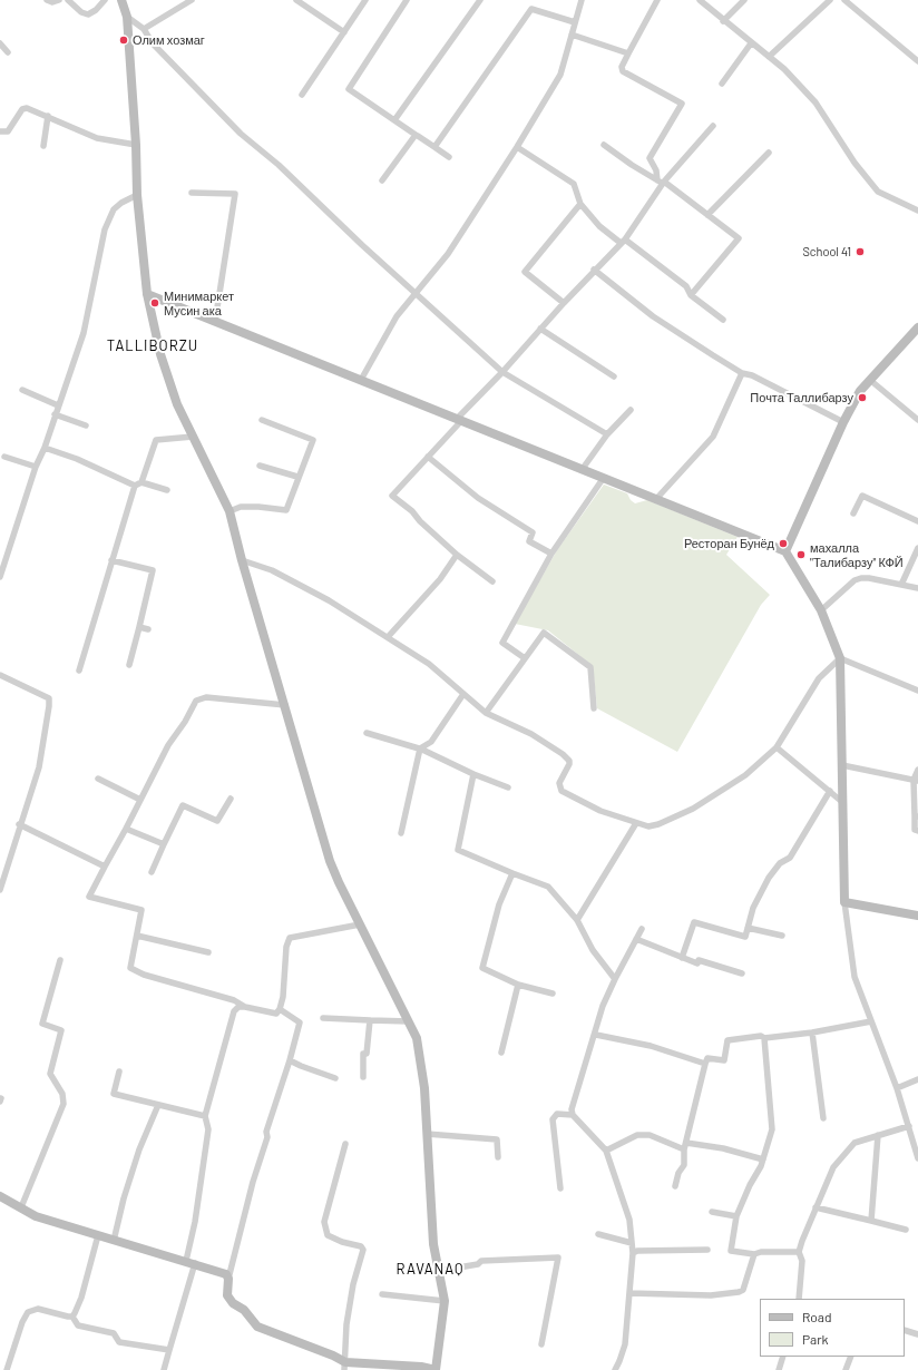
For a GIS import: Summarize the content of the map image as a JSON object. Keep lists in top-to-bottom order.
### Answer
{
  "districts": ["TALLIBORZU", "RAVANAQ"],
  "places": [
    "Олим хозмаг",
    "School 41",
    "Минимаркет Мусин ака",
    "Почта Таллибарзу",
    "Ресторан Бунёд",
    "махалла \"Талибарзу\" КФЙ"
  ],
  "legend": ["Road", "Park"]
}
